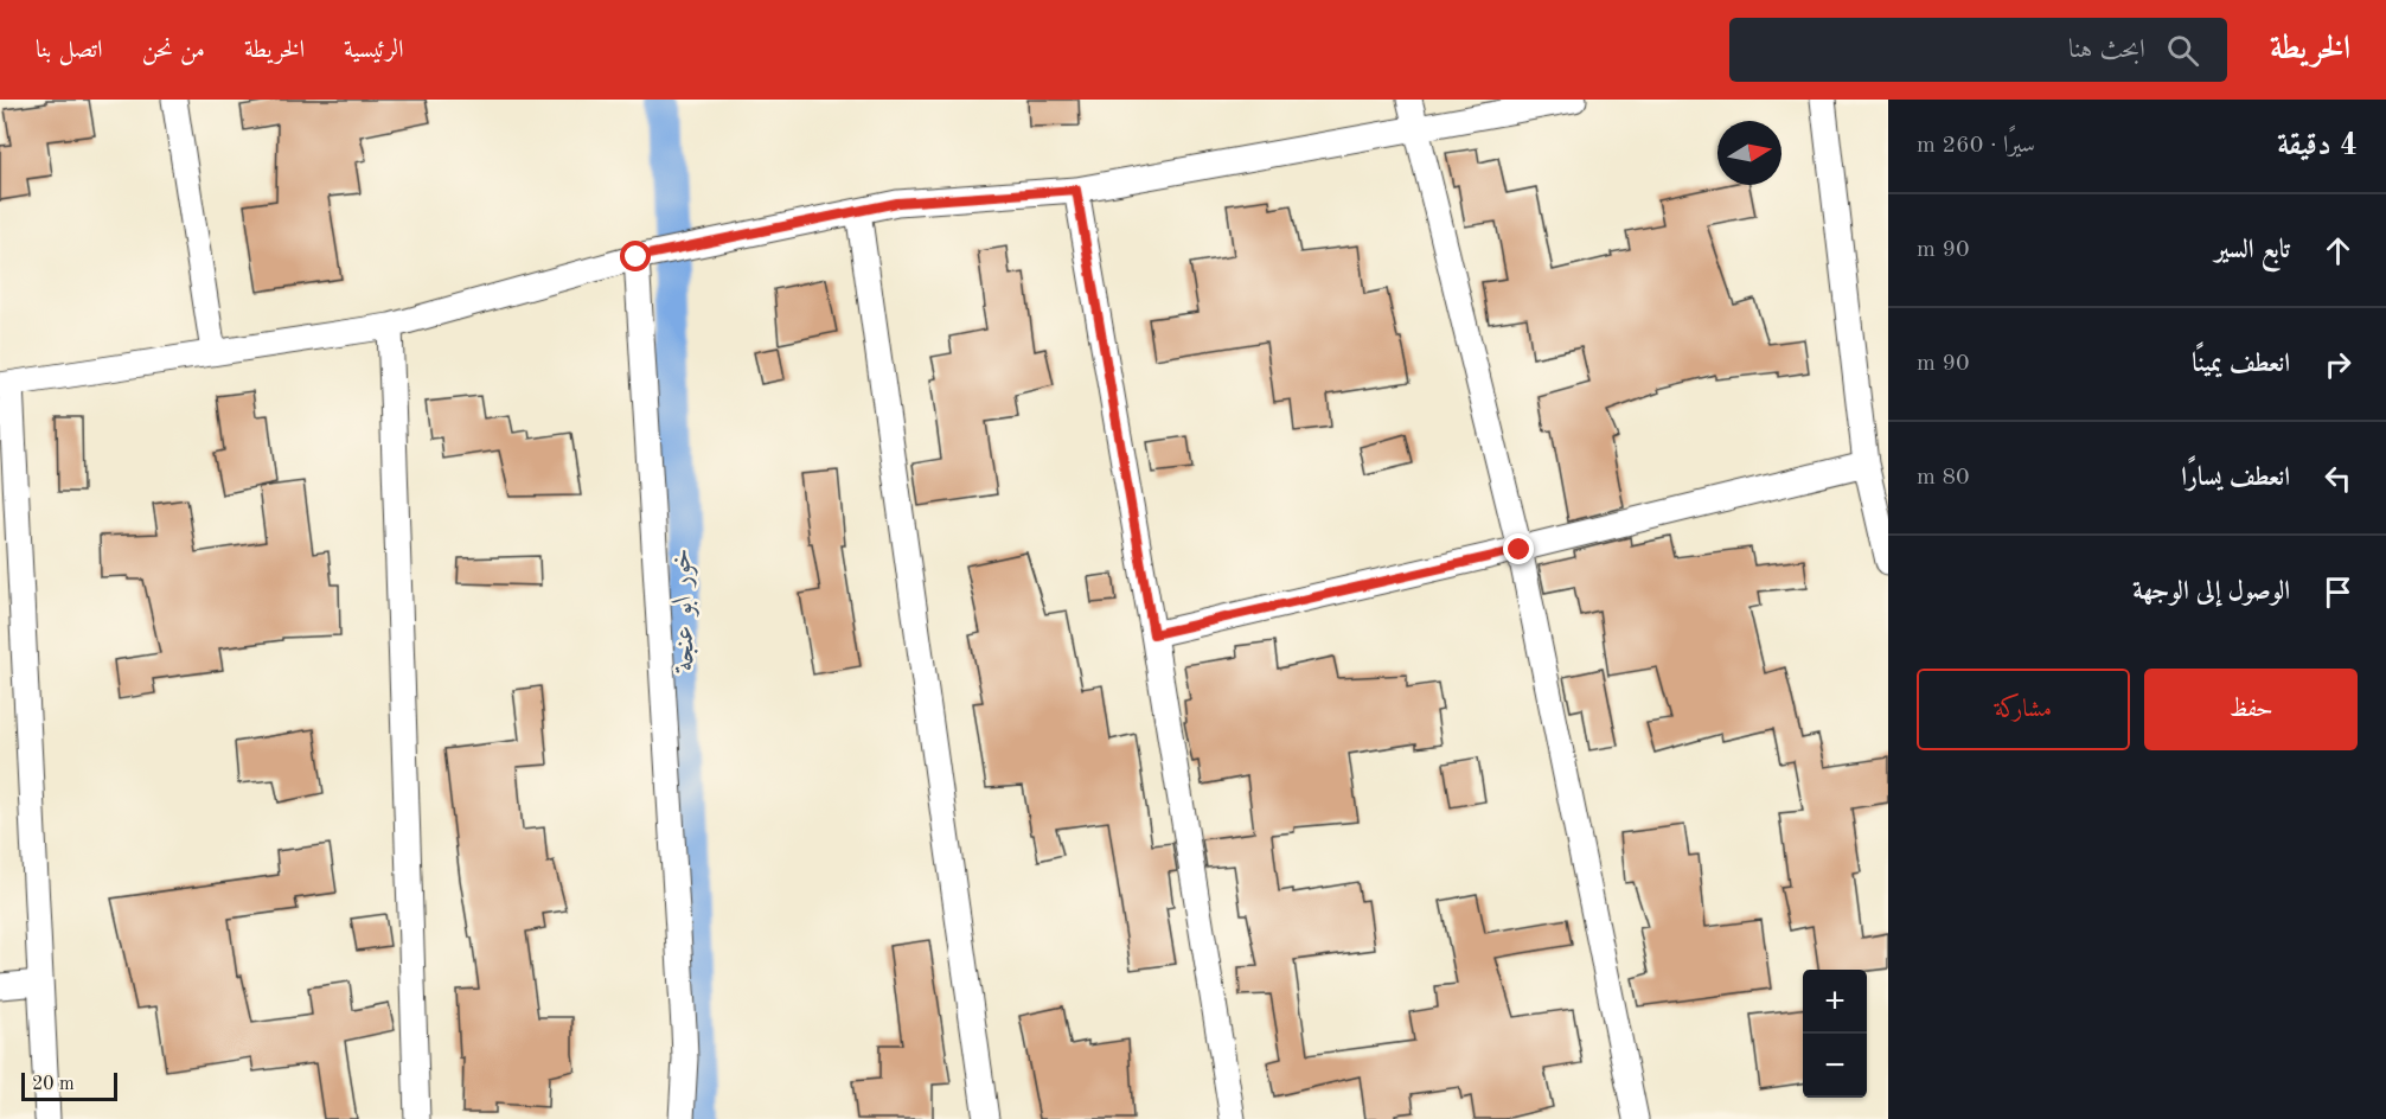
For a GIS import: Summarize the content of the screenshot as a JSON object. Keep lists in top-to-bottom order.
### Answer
{
  "water": ["خور ابو عنجة"],
  "scale_bar": "20 m",
  "north": "right",
  "page": {
    "header": "الخريطة",
    "search": "ابحث هنا",
    "nav": [
      "الرئيسية",
      "الخريطة",
      "من نحن",
      "اتصل بنا"
    ],
    "heading": ["4 دقيقة", "سيرًا · 260 m"],
    "list": [
      ["تابع السير", "90 m"],
      ["انعطف يمينًا", "90 m"],
      ["انعطف يسارًا", "80 m"],
      "الوصول إلى الوجهة"
    ],
    "buttons": ["حفظ", "مشاركة"],
    "map_buttons": ["+", "−"],
    "scale": "20 m"
  }
}
